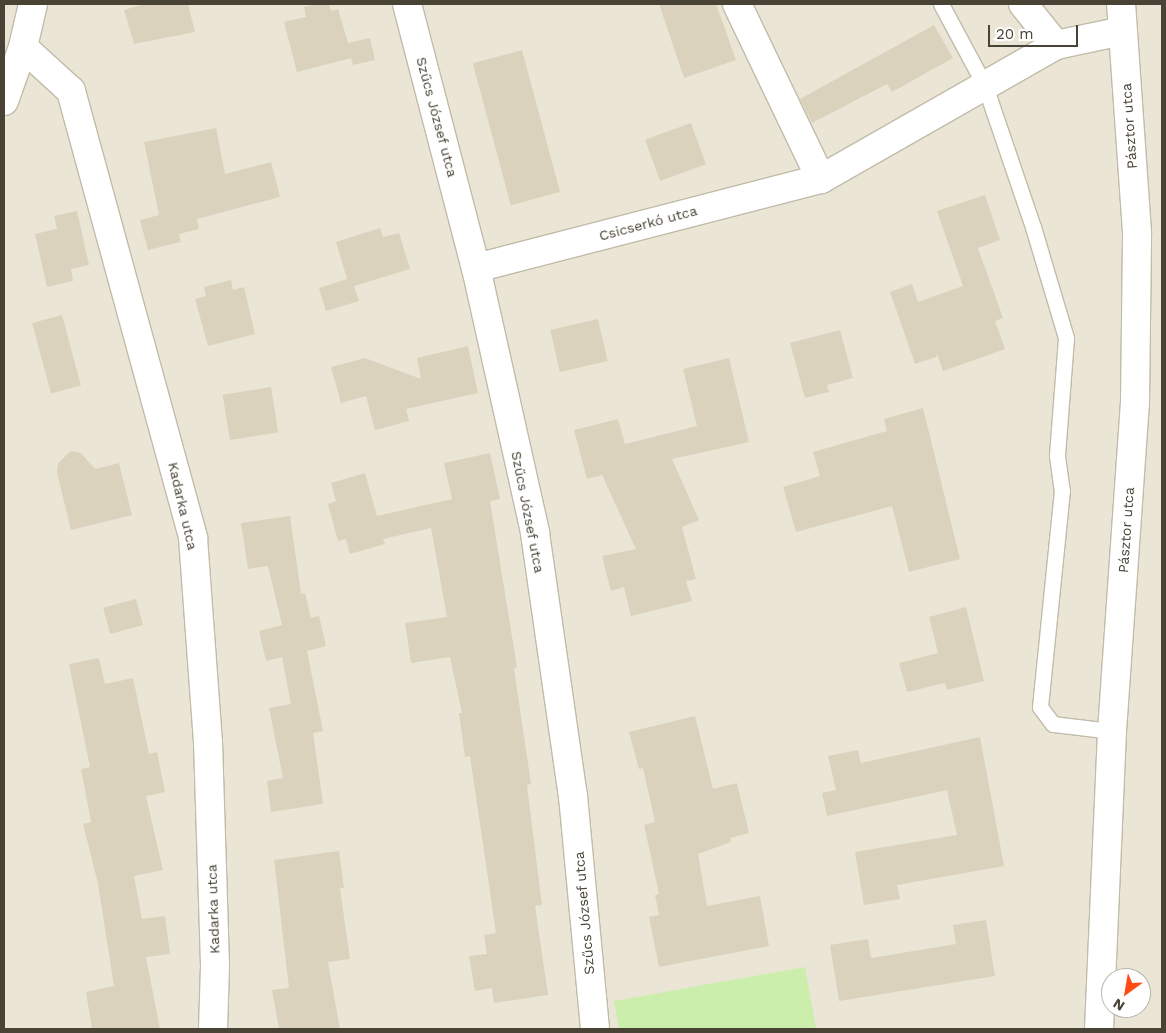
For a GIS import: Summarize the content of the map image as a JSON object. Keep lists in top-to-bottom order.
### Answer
{
  "streets": {
    "street": [
      "Szűcs József utca",
      "Pásztor utca",
      "Csicserkó utca",
      "Kadarka utca"
    ]
  },
  "crossings": [
    ["Szűcs József utca", "Csicserkó utca"],
    ["Pásztor utca", "Csicserkó utca"]
  ],
  "scale_bar": "20 m",
  "north": "bottom left"
}
